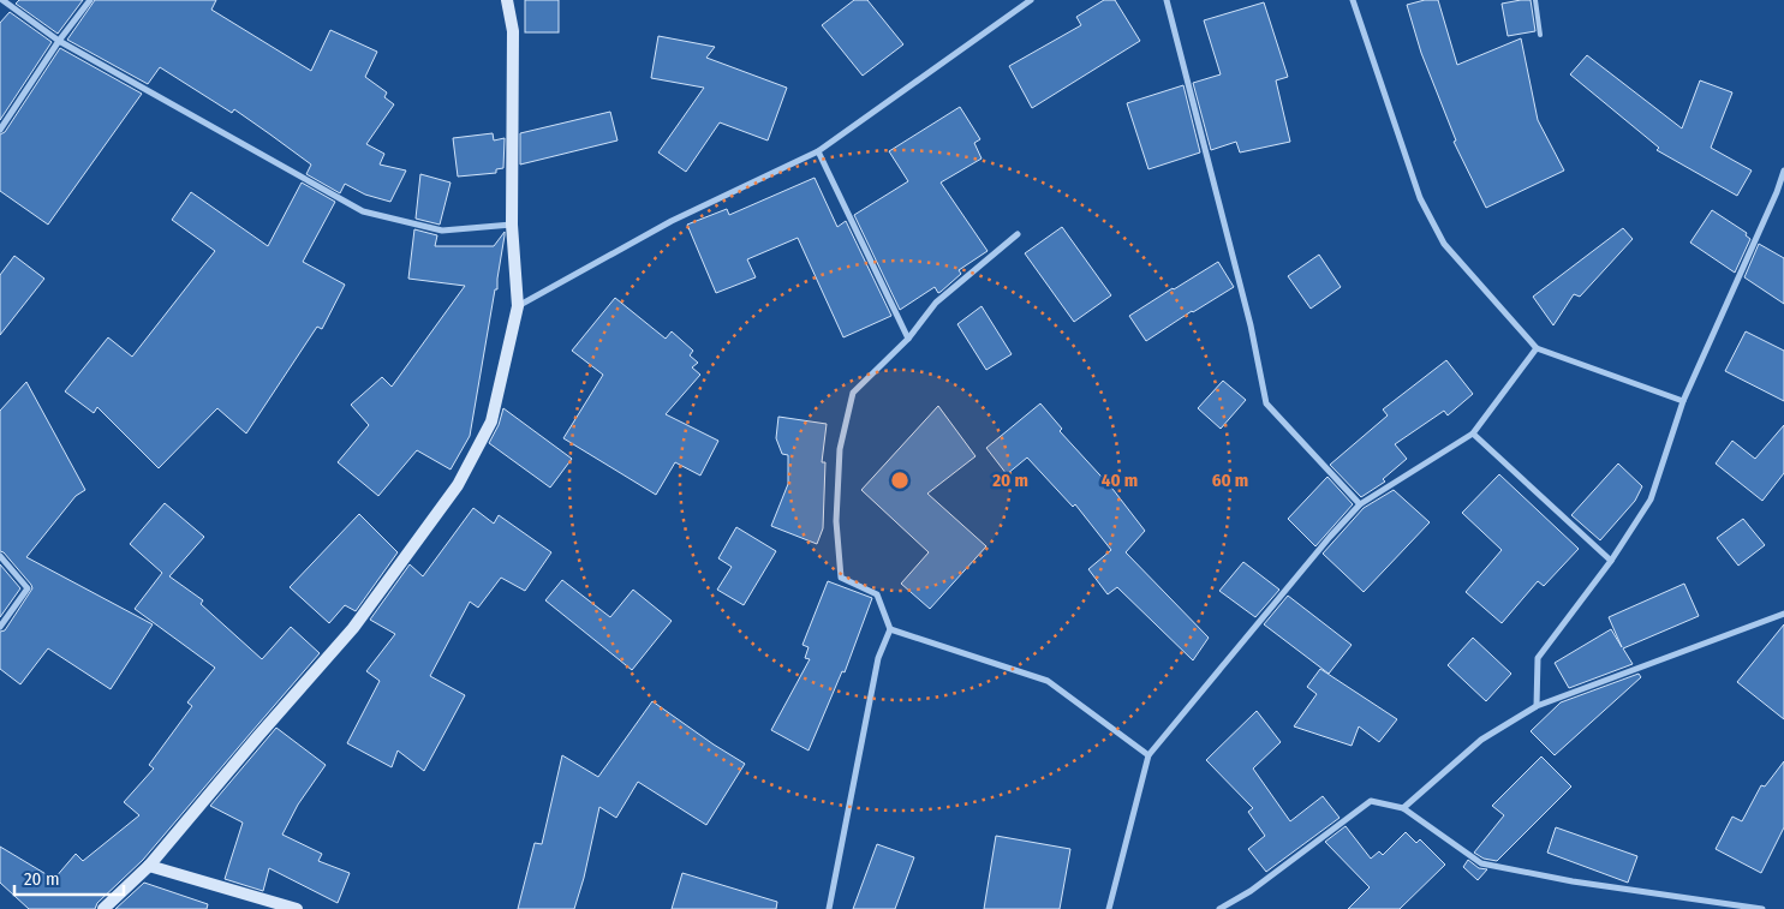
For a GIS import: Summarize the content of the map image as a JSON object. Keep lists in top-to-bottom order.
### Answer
{
  "scale_bar": "20 m",
  "rings": ["20 m", "40 m", "60 m"]
}
